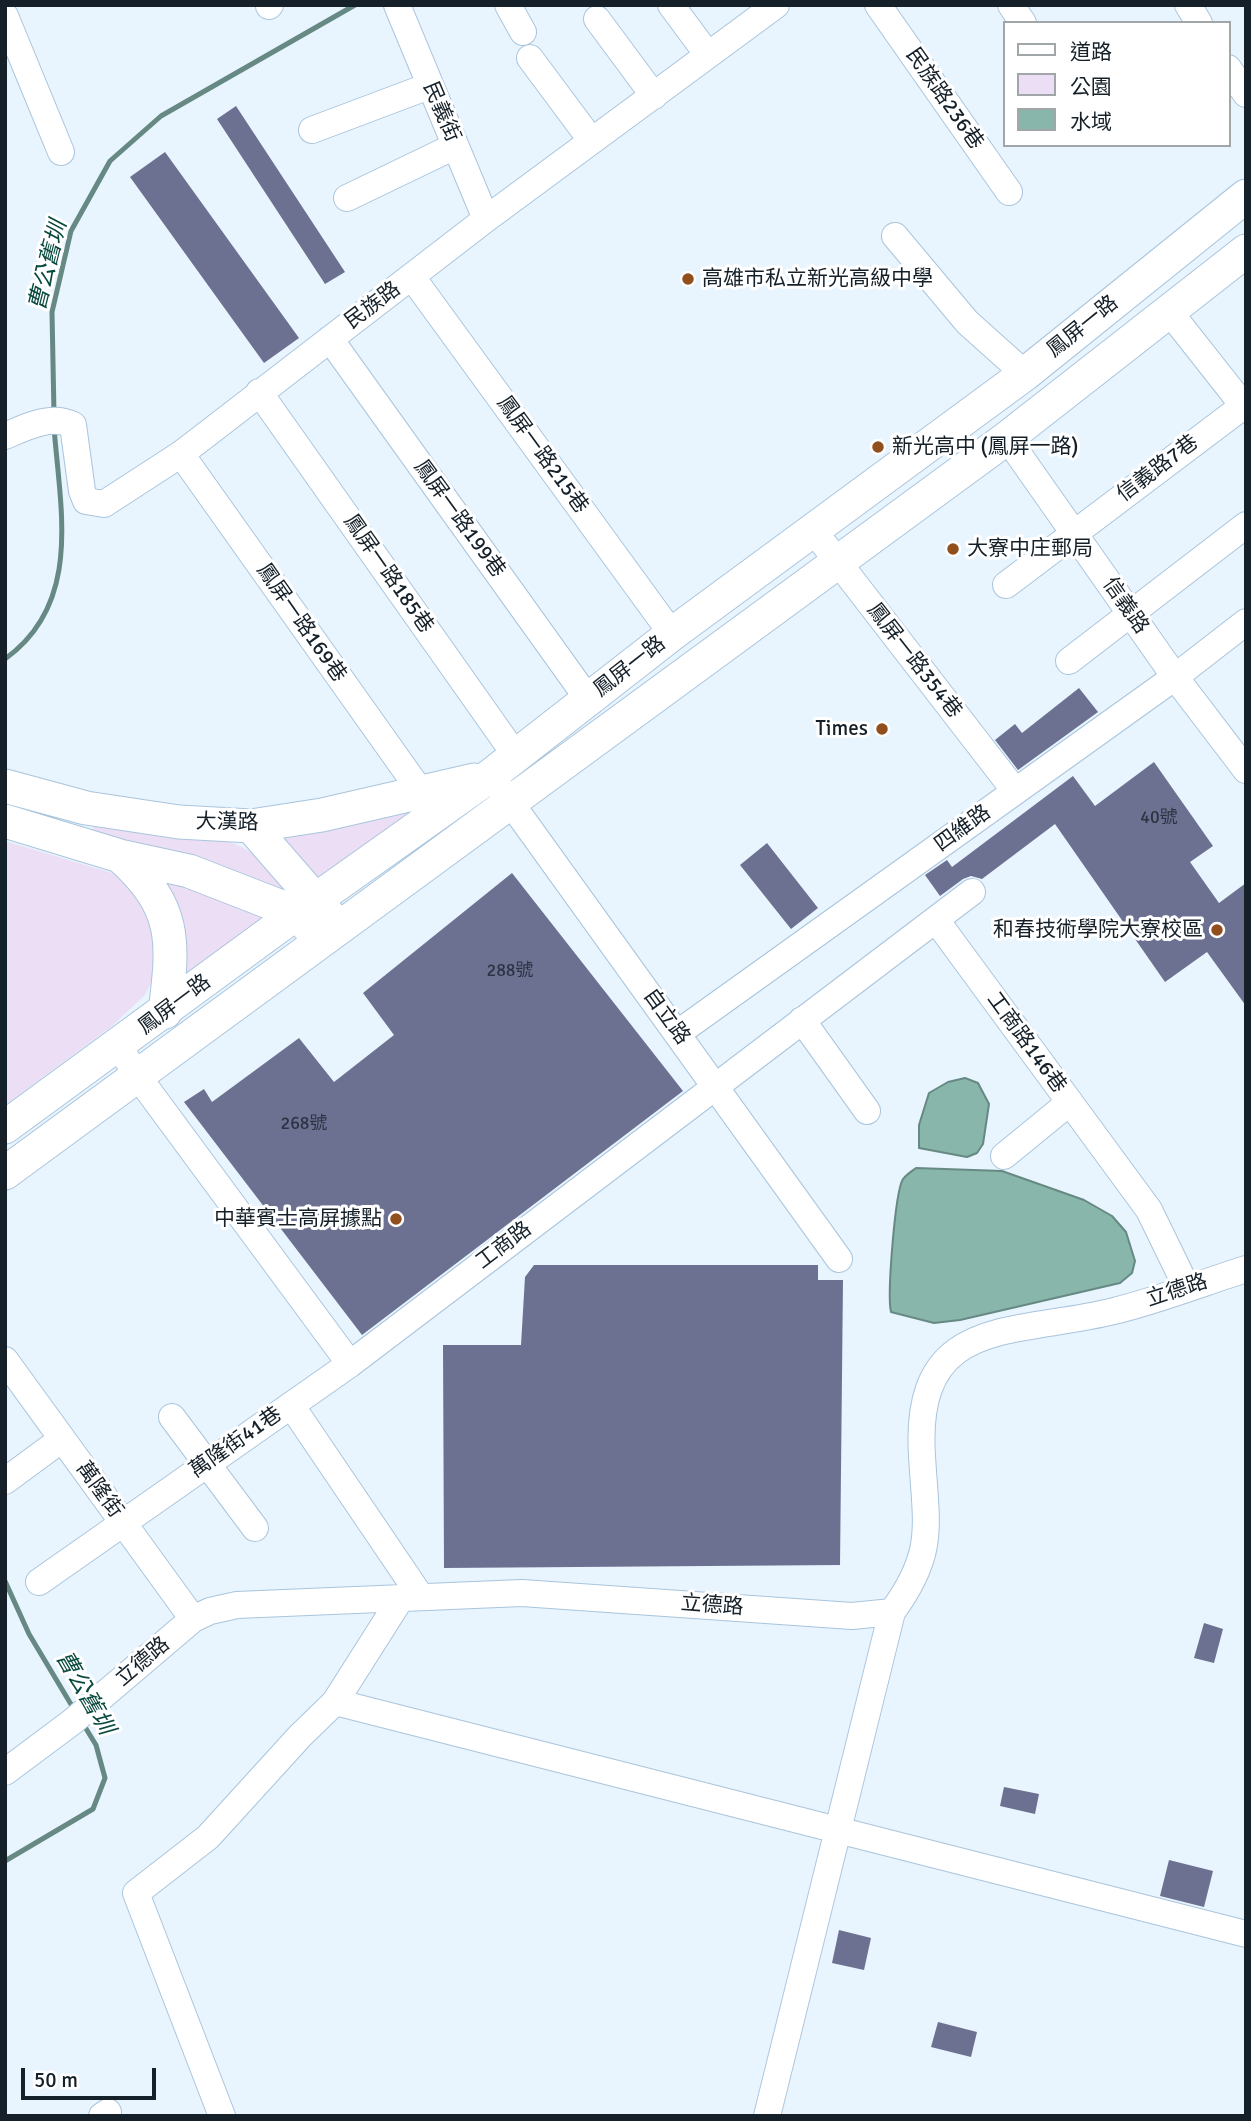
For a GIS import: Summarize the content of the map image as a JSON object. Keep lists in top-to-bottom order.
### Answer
{
  "streets": {
    "main road": ["鳳屏一路", "大漢路"],
    "street": [
      "民族路236巷",
      "民義街",
      "民族路",
      "鳳屏一路215巷",
      "信義路7巷",
      "鳳屏一路199巷",
      "鳳屏一路185巷",
      "信義路",
      "鳳屏一路169巷",
      "鳳屏一路354巷",
      "四維路",
      "自立路",
      "工商路146巷",
      "工商路",
      "立德路",
      "萬隆街41巷",
      "萬隆街"
    ]
  },
  "crossings": [
    ["民義街", "民族路"],
    ["民族路", "鳳屏一路215巷"],
    ["民族路", "鳳屏一路199巷"],
    ["民族路", "鳳屏一路185巷"],
    ["民族路", "鳳屏一路169巷"],
    ["鳳屏一路", "鳳屏一路215巷"],
    ["鳳屏一路", "鳳屏一路199巷"],
    ["鳳屏一路", "鳳屏一路185巷"],
    ["鳳屏一路", "信義路"],
    ["鳳屏一路", "鳳屏一路354巷"],
    ["鳳屏一路", "大漢路"],
    ["鳳屏一路", "自立路"],
    ["信義路7巷", "信義路"],
    ["鳳屏一路185巷", "大漢路"],
    ["鳳屏一路185巷", "自立路"],
    ["信義路", "四維路"],
    ["鳳屏一路169巷", "大漢路"],
    ["鳳屏一路354巷", "四維路"],
    ["大漢路", "自立路"],
    ["四維路", "自立路"],
    ["自立路", "工商路"],
    ["工商路146巷", "工商路"],
    ["工商路146巷", "立德路"],
    ["工商路", "萬隆街41巷"],
    ["立德路", "萬隆街"],
    ["萬隆街41巷", "萬隆街"]
  ],
  "water": ["曹公舊圳"],
  "places": [
    "高雄市私立新光高級中學",
    "新光高中 (鳳屏一路)",
    "大寮中庄郵局",
    "Times",
    "和春技術學院大寮校區",
    "中華賓士高屏據點"
  ],
  "house_numbers": ["40號", "288號", "268號"],
  "legend": ["道路", "公園", "水域"],
  "scale_bar": "50 m"
}
